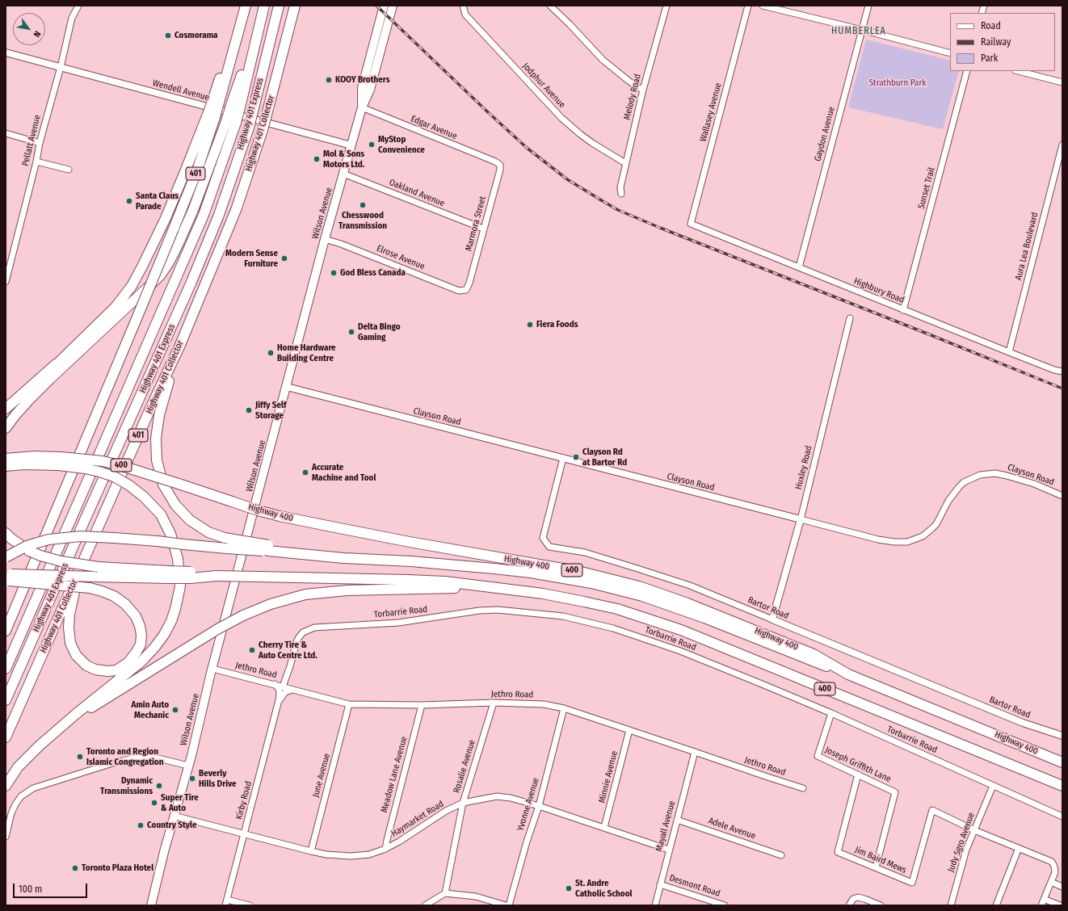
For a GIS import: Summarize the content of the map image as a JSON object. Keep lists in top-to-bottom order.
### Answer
{
  "streets": {
    "highway": [
      "Highway 401 Express",
      "Highway 401 Collector",
      "401",
      "400",
      "Highway 400"
    ],
    "main road": ["Wilson Avenue"],
    "street": [
      "Jodphur Avenue",
      "Wendell Avenue",
      "Melody Road",
      "Wallasey Avenue",
      "Edgar Avenue",
      "Gaydon Avenue",
      "Pellatt Avenue",
      "Sunset Trail",
      "Oakland Avenue",
      "Marmora Street",
      "Aura Lea Boulevard",
      "Elrose Avenue",
      "Highbury Road",
      "Clayson Road",
      "Huxley Road",
      "Bartor Road",
      "Torbarrie Road",
      "Jethro Road",
      "Joseph Griffith Lane",
      "Rosalie Avenue",
      "Meadow Lane Avenue",
      "June Avenue",
      "Minnie Avenue",
      "Kirby Road",
      "Yvonne Avenue",
      "Haymarket Road",
      "Mayall Avenue",
      "Adele Avenue",
      "Judy Sgro Avenue",
      "Jim Baird Mews",
      "Desmont Road"
    ]
  },
  "crossings": [
    ["Jodphur Avenue", "Melody Road"],
    ["Wendell Avenue", "Pellatt Avenue"],
    ["Wendell Avenue", "Wilson Avenue"],
    ["Wallasey Avenue", "Highbury Road"],
    ["Edgar Avenue", "Wilson Avenue"],
    ["Edgar Avenue", "Marmora Street"],
    ["Gaydon Avenue", "Highbury Road"],
    ["Sunset Trail", "Highbury Road"],
    ["Oakland Avenue", "Wilson Avenue"],
    ["Oakland Avenue", "Marmora Street"],
    ["Wilson Avenue", "Elrose Avenue"],
    ["Wilson Avenue", "Clayson Road"],
    ["Wilson Avenue", "Jethro Road"],
    ["Wilson Avenue", "Haymarket Road"],
    ["Marmora Street", "Elrose Avenue"],
    ["Aura Lea Boulevard", "Highbury Road"],
    ["Clayson Road", "Huxley Road"],
    ["Clayson Road", "Bartor Road"],
    ["Huxley Road", "Bartor Road"],
    ["Torbarrie Road", "Jethro Road"],
    ["Torbarrie Road", "Joseph Griffith Lane"],
    ["Torbarrie Road", "Judy Sgro Avenue"],
    ["Jethro Road", "Rosalie Avenue"],
    ["Jethro Road", "Meadow Lane Avenue"],
    ["Jethro Road", "June Avenue"],
    ["Jethro Road", "Minnie Avenue"],
    ["Jethro Road", "Kirby Road"],
    ["Jethro Road", "Yvonne Avenue"],
    ["Jethro Road", "Mayall Avenue"],
    ["Joseph Griffith Lane", "Jim Baird Mews"],
    ["Rosalie Avenue", "Haymarket Road"],
    ["Meadow Lane Avenue", "Haymarket Road"],
    ["June Avenue", "Haymarket Road"],
    ["Minnie Avenue", "Haymarket Road"],
    ["Kirby Road", "Haymarket Road"],
    ["Yvonne Avenue", "Haymarket Road"],
    ["Haymarket Road", "Mayall Avenue"],
    ["Mayall Avenue", "Adele Avenue"],
    ["Mayall Avenue", "Desmont Road"],
    ["Judy Sgro Avenue", "Jim Baird Mews"]
  ],
  "districts": ["HUMBERLEA"],
  "parks": ["Strathburn Park"],
  "places": [
    "Cosmorama",
    "KOOY Brothers",
    "MyStop Convenience",
    "Mol & Sons Motors Ltd.",
    "Santa Claus Parade",
    "Chesswood Transmission",
    "Modern Sense Furniture",
    "God Bless Canada",
    "Fiera Foods",
    "Delta Bingo Gaming",
    "Home Hardware Building Centre",
    "Jiffy Self Storage",
    "Clayson Rd at Bartor Rd",
    "Accurate Machine and Tool",
    "Cherry Tire & Auto Centre Ltd.",
    "Amin Auto Mechanic",
    "Toronto and Region Islamic Congregation",
    "Beverly Hills Drive",
    "Dynamic Transmissions",
    "Super Tire & Auto",
    "Country Style",
    "Toronto Plaza Hotel",
    "St. Andre Catholic School"
  ],
  "legend": ["Road", "Railway", "Park"],
  "scale_bar": "100 m",
  "north": "bottom right"
}
